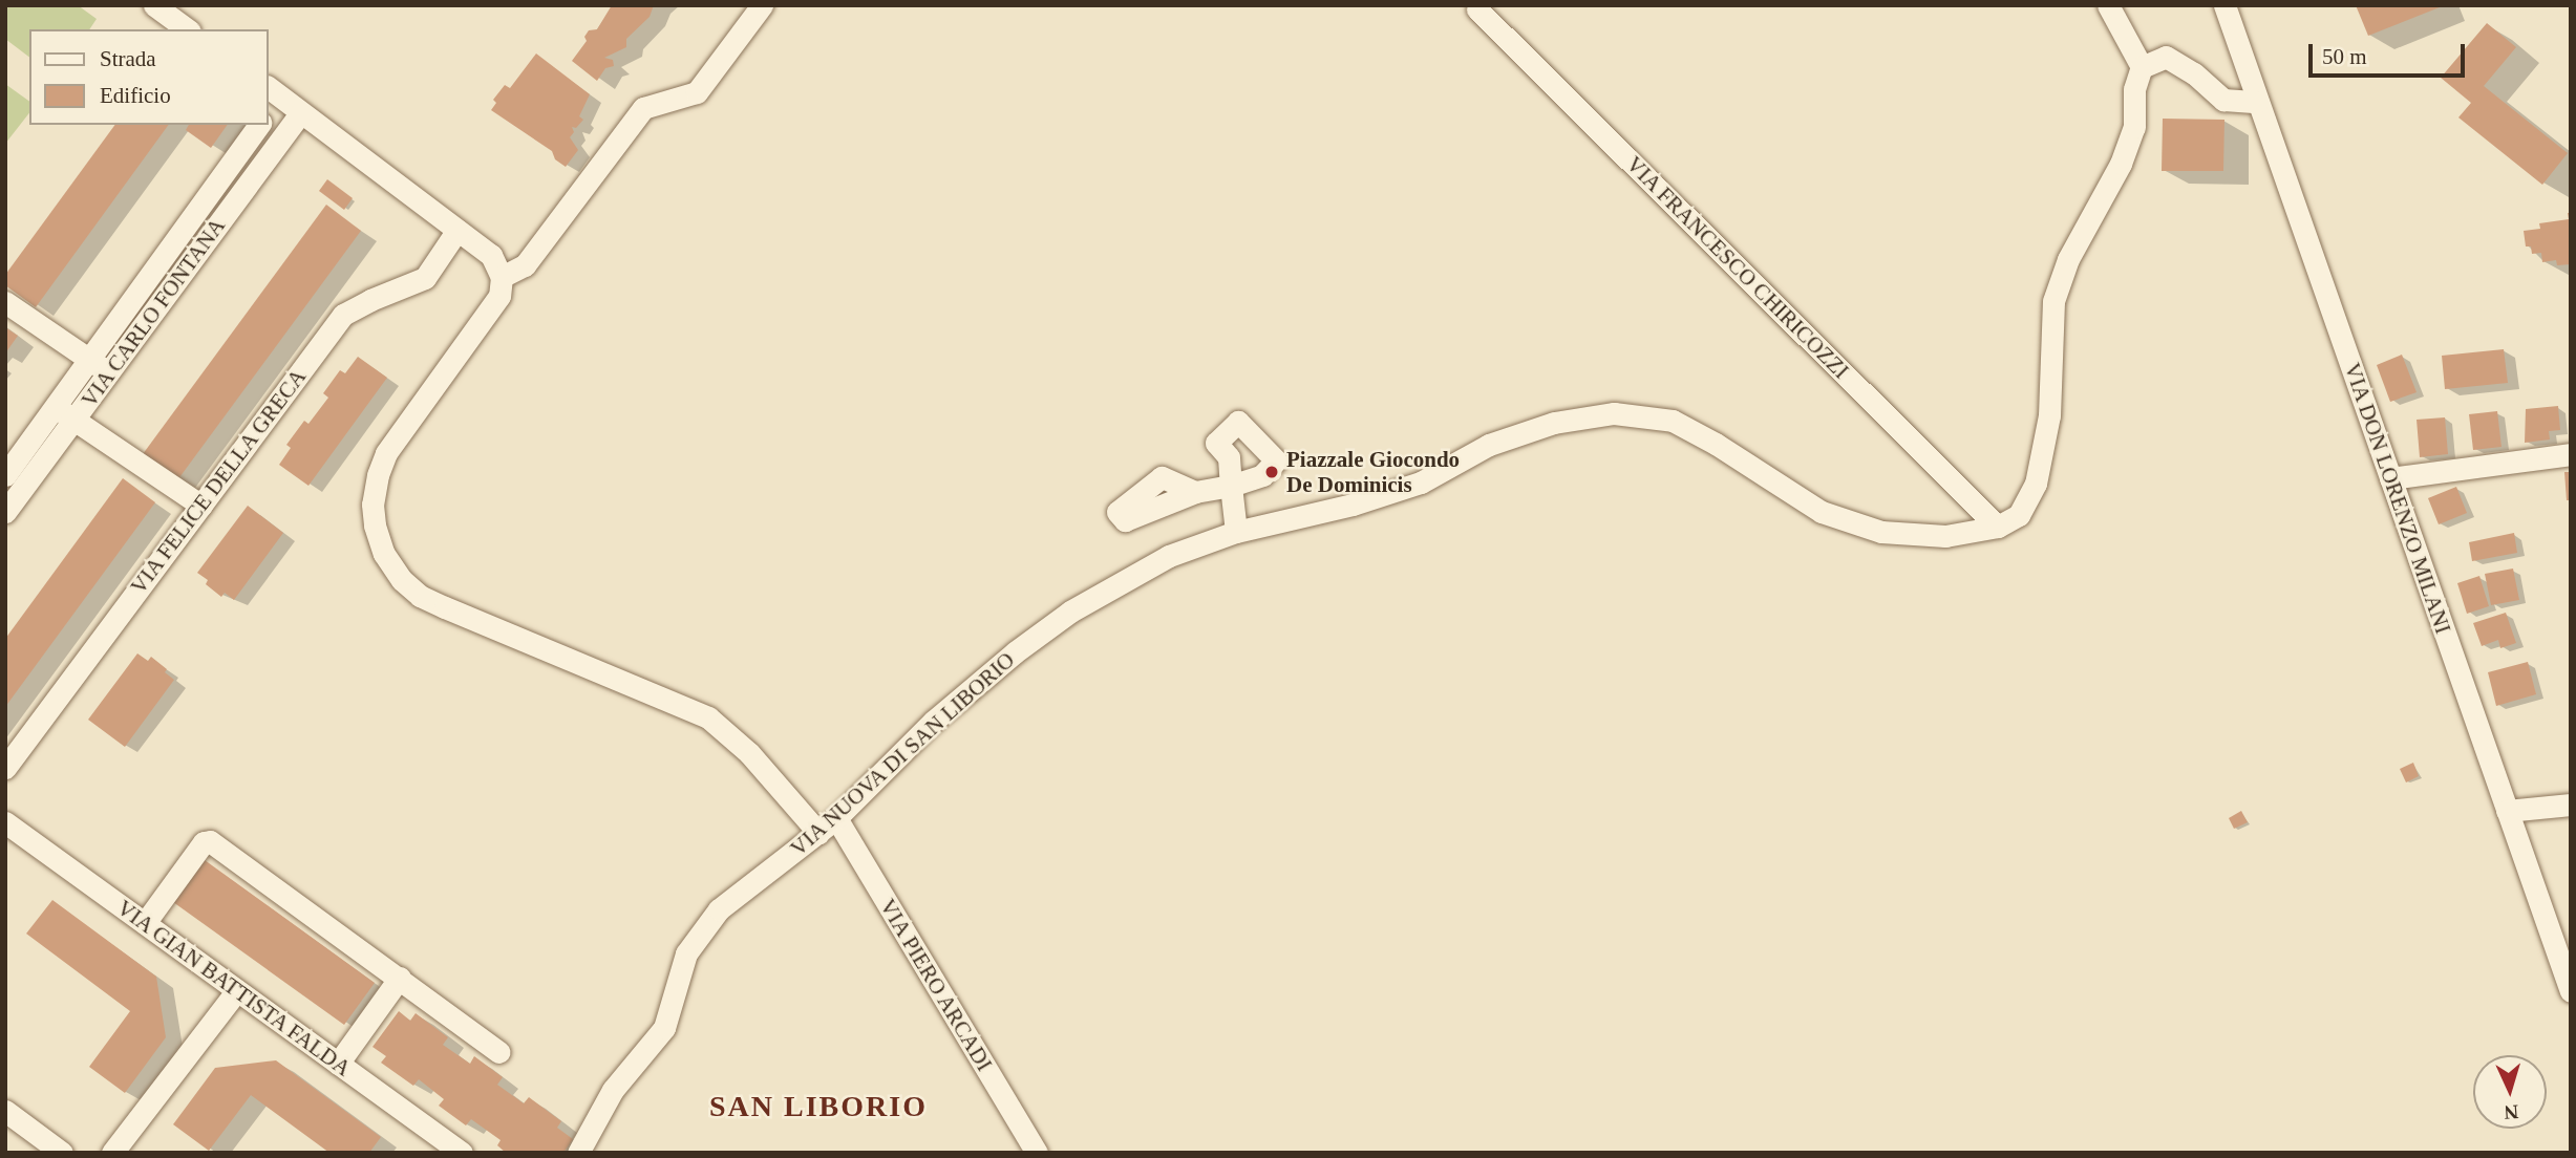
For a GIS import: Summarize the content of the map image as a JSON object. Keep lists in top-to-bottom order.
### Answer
{
  "streets": {
    "street": [
      "VIA FRANCESCO CHIRICOZZI",
      "VIA CARLO FONTANA",
      "VIA FELICE DELLA GRECA",
      "VIA DON LORENZO MILANI",
      "VIA NUOVA DI SAN LIBORIO",
      "VIA PIERO ARCADI",
      "VIA GIAN BATTISTA FALDA"
    ]
  },
  "crossings": [
    ["VIA FRANCESCO CHIRICOZZI", "VIA NUOVA DI SAN LIBORIO"],
    ["VIA NUOVA DI SAN LIBORIO", "VIA PIERO ARCADI"]
  ],
  "districts": ["SAN LIBORIO"],
  "places": ["Piazzale Giocondo De Dominicis"],
  "legend": ["Strada", "Edificio"],
  "scale_bar": "50 m",
  "north": "bottom"
}
